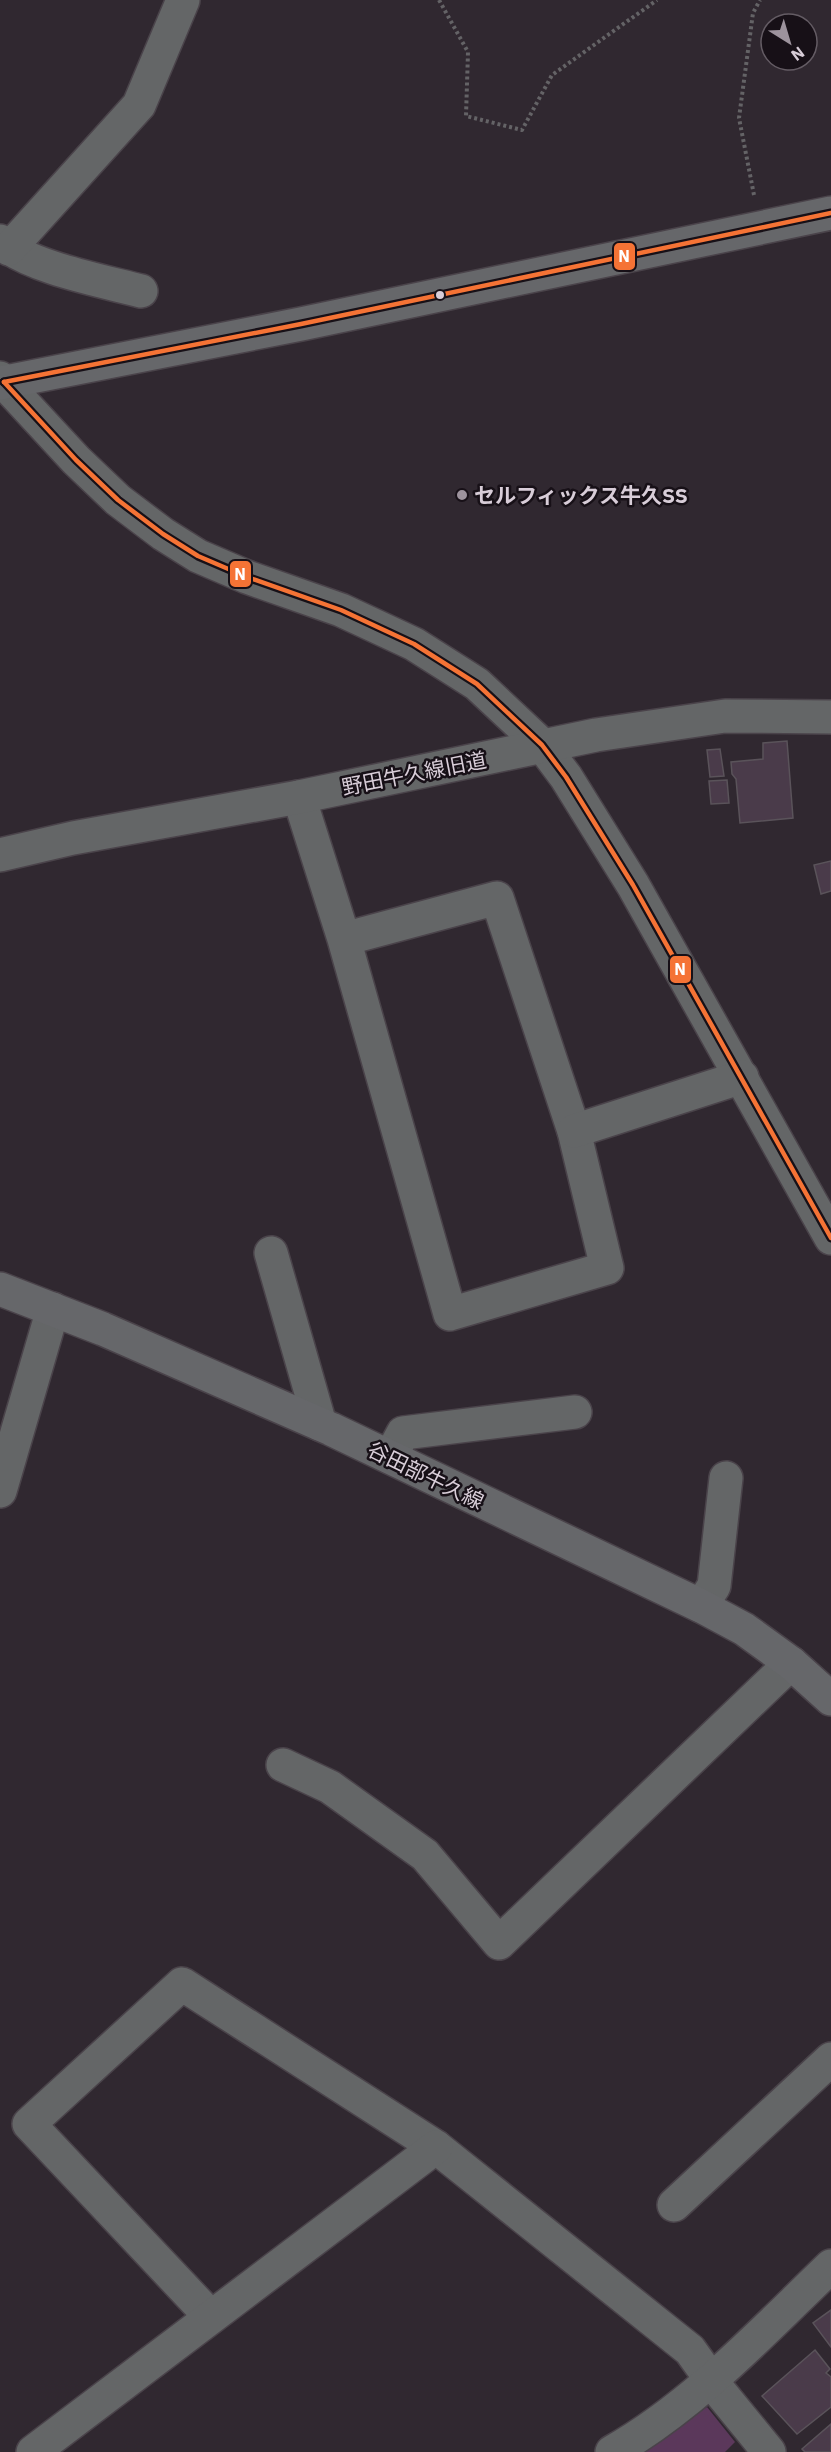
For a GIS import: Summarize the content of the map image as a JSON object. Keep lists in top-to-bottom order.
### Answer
{
  "streets": {
    "main road": ["谷田部牛久線"],
    "street": ["野田牛久線旧道"]
  },
  "places": ["セルフィックス牛久SS"],
  "lines": ["transit line N"],
  "north": "bottom right"
}
